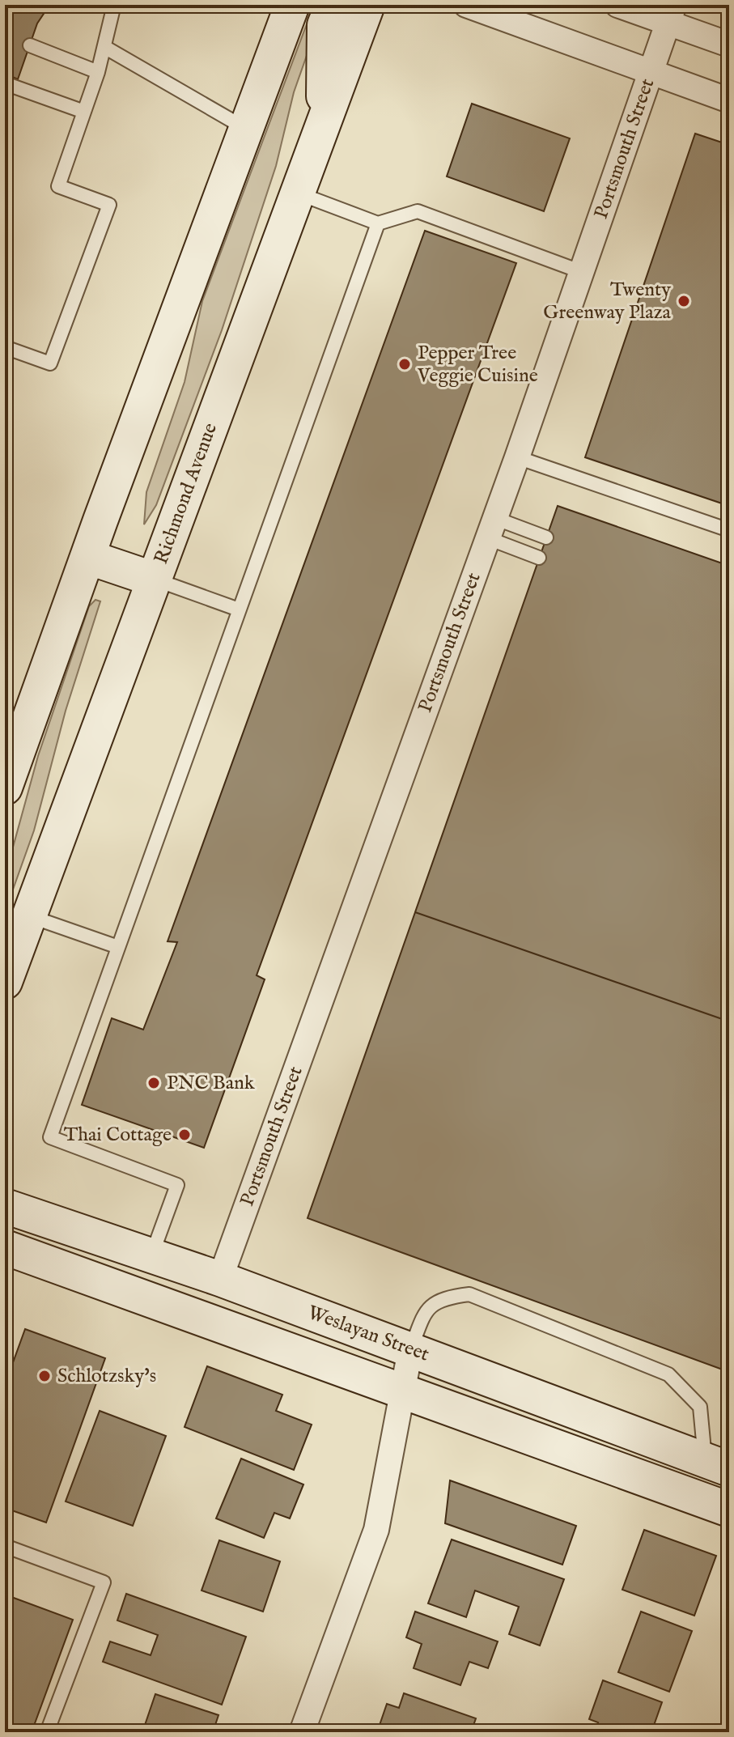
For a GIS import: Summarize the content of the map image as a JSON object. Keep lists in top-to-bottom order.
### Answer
{
  "streets": {
    "main road": ["Richmond Avenue", "Weslayan Street"],
    "street": ["Portsmouth Street"]
  },
  "crossings": [
    ["Portsmouth Street", "Weslayan Street"]
  ],
  "places": [
    "Twenty Greenway Plaza",
    "Pepper Tree Veggie Cuisine",
    "PNC Bank",
    "Thai Cottage",
    "Schlotzsky's"
  ]
}
